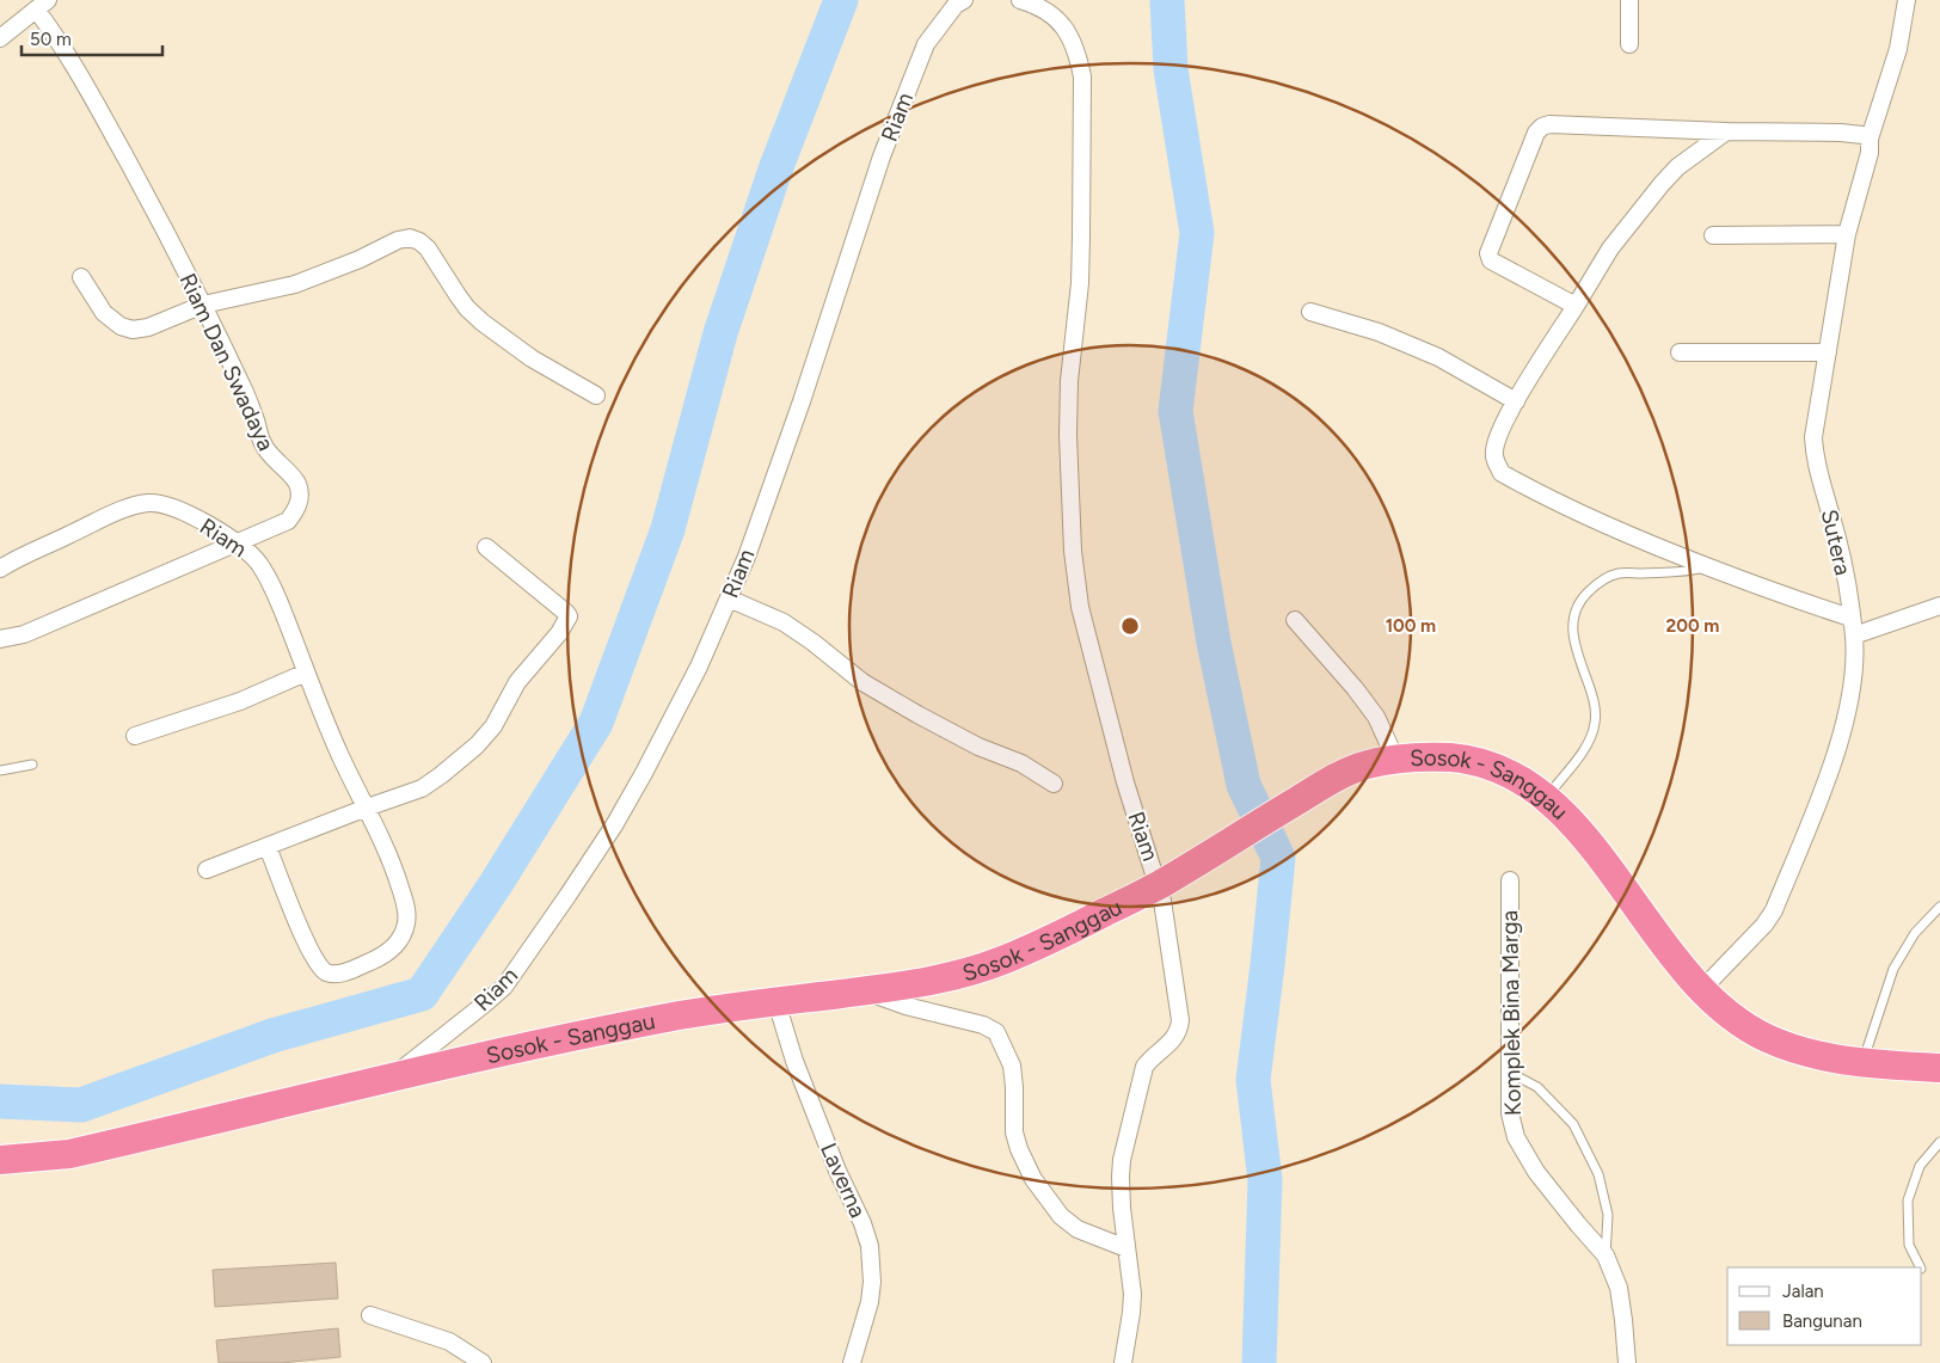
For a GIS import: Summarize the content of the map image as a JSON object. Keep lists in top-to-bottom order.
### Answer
{
  "streets": {
    "highway": ["Sosok - Sanggau"],
    "street": [
      "Riam",
      "Riam Dan Swadaya",
      "Sutera",
      "Komplek Bina Marga",
      "Laverna"
    ]
  },
  "crossings": [
    ["Riam", "Riam Dan Swadaya"],
    ["Riam", "Sosok - Sanggau"],
    ["Sutera", "Sosok - Sanggau"],
    ["Sosok - Sanggau", "Laverna"]
  ],
  "legend": ["Jalan", "Bangunan"],
  "scale_bar": "50 m",
  "rings": ["100 m", "200 m"]
}
